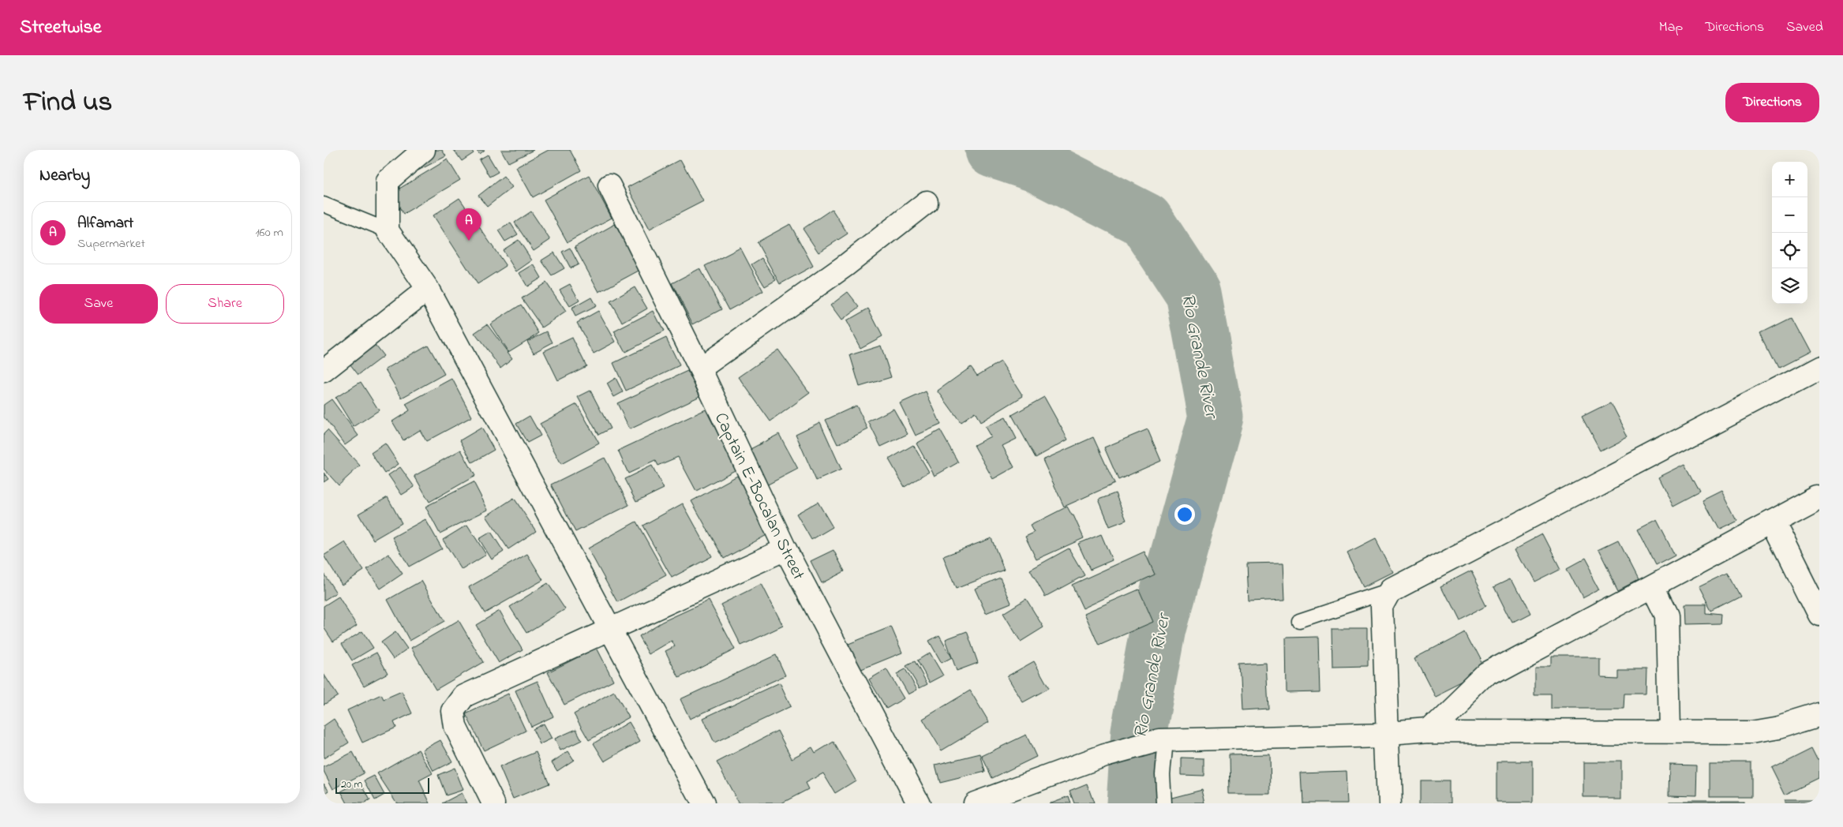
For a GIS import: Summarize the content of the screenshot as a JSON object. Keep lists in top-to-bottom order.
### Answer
{
  "streets": {
    "street": ["Captain E-Bocalan Street"]
  },
  "water": ["Rio Grande River"],
  "scale_bar": "20 m",
  "page": {
    "header": "Streetwise",
    "nav": ["Map", "Directions", "Saved"],
    "title": "Find us",
    "buttons": [
      "Directions",
      ["Save", "Share"]
    ],
    "heading": "Nearby",
    "map_buttons": ["+", "−"],
    "list": [
      {
        "mark": "A",
        "name": "Alfamart",
        "note": "Supermarket",
        "value": "160 m"
      }
    ],
    "pins": "A",
    "scale": "20 m"
  }
}
